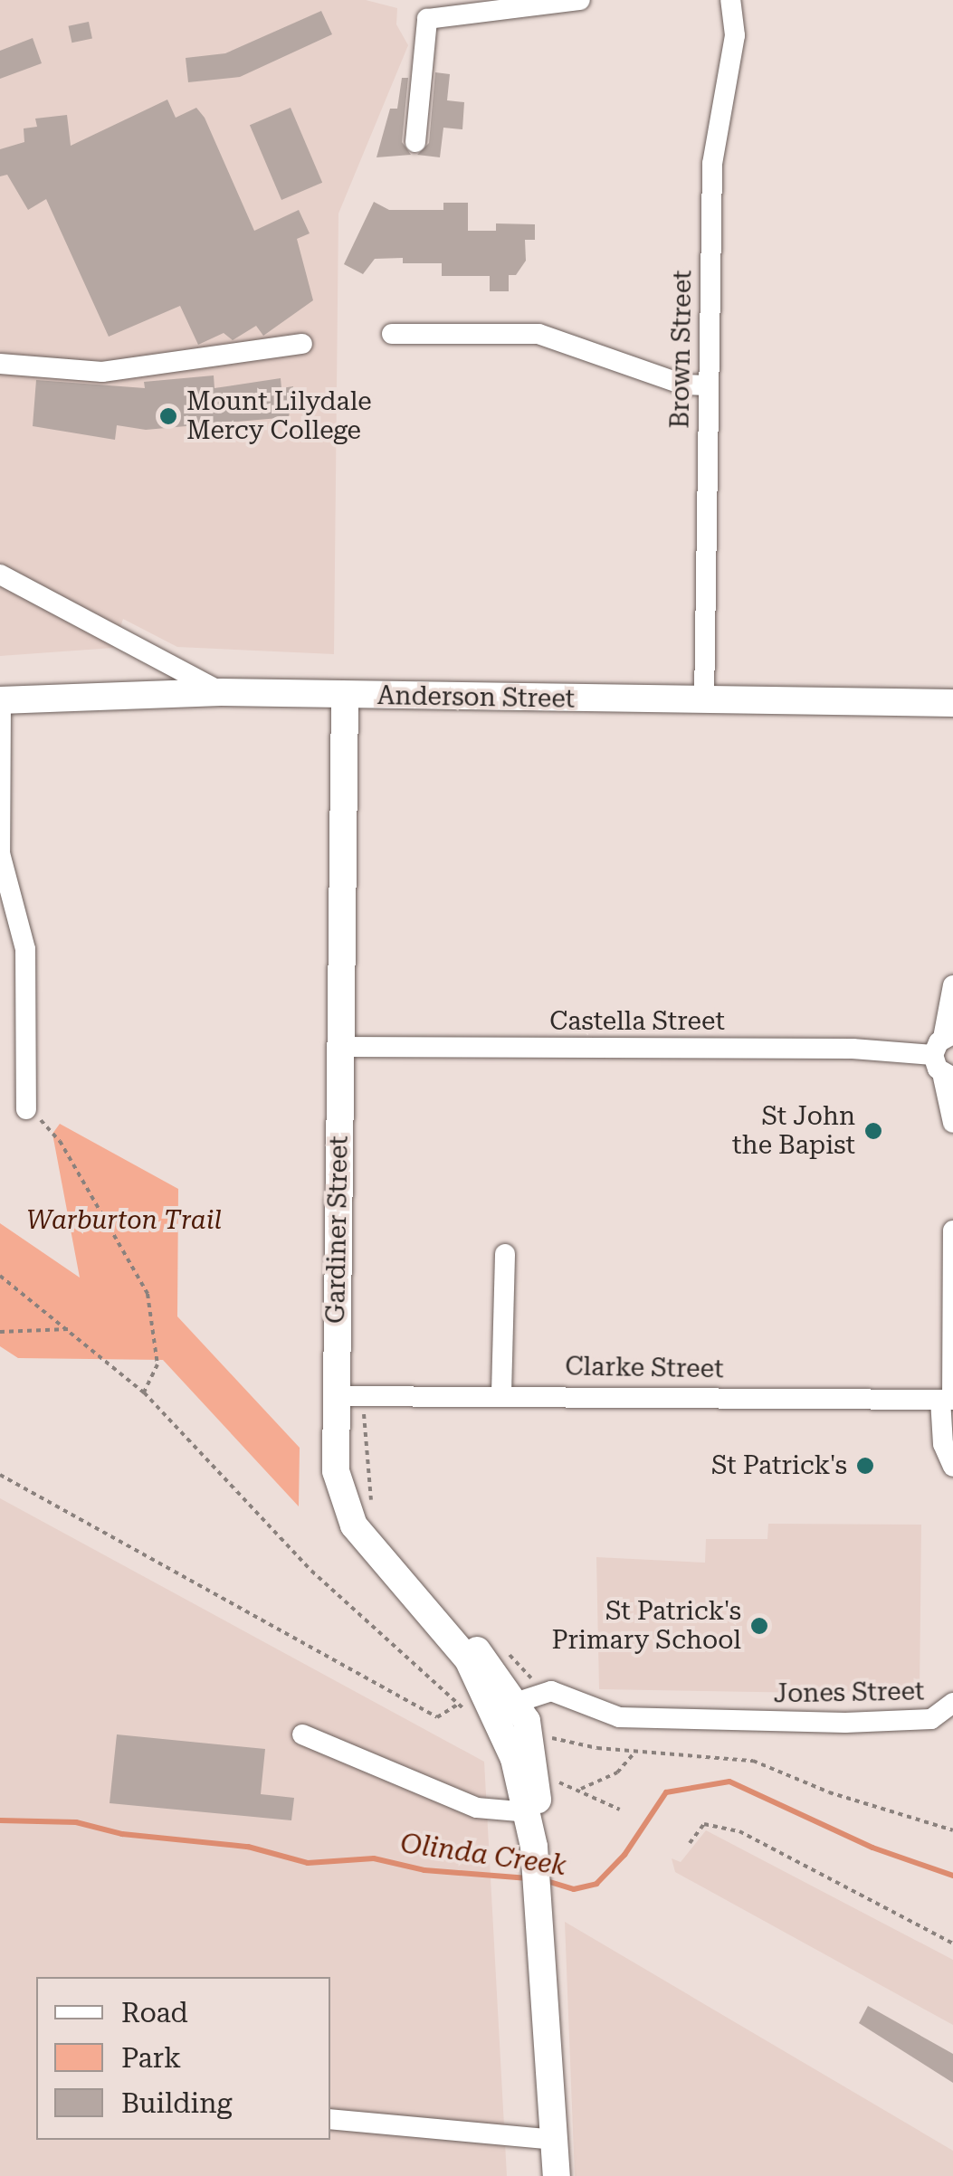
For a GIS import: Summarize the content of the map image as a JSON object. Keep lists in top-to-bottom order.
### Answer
{
  "streets": {
    "main road": ["Anderson Street", "Gardiner Street"],
    "street": [
      "Brown Street",
      "Castella Street",
      "Clarke Street",
      "Jones Street"
    ]
  },
  "crossings": [
    ["Brown Street", "Anderson Street"],
    ["Anderson Street", "Gardiner Street"],
    ["Castella Street", "Gardiner Street"],
    ["Gardiner Street", "Clarke Street"],
    ["Gardiner Street", "Jones Street"]
  ],
  "water": ["Olinda Creek"],
  "parks": ["Warburton Trail"],
  "places": [
    "Mount Lilydale Mercy College",
    "St John the Bapist",
    "St Patrick's",
    "St Patrick's Primary School"
  ],
  "legend": ["Road", "Park", "Building"]
}
